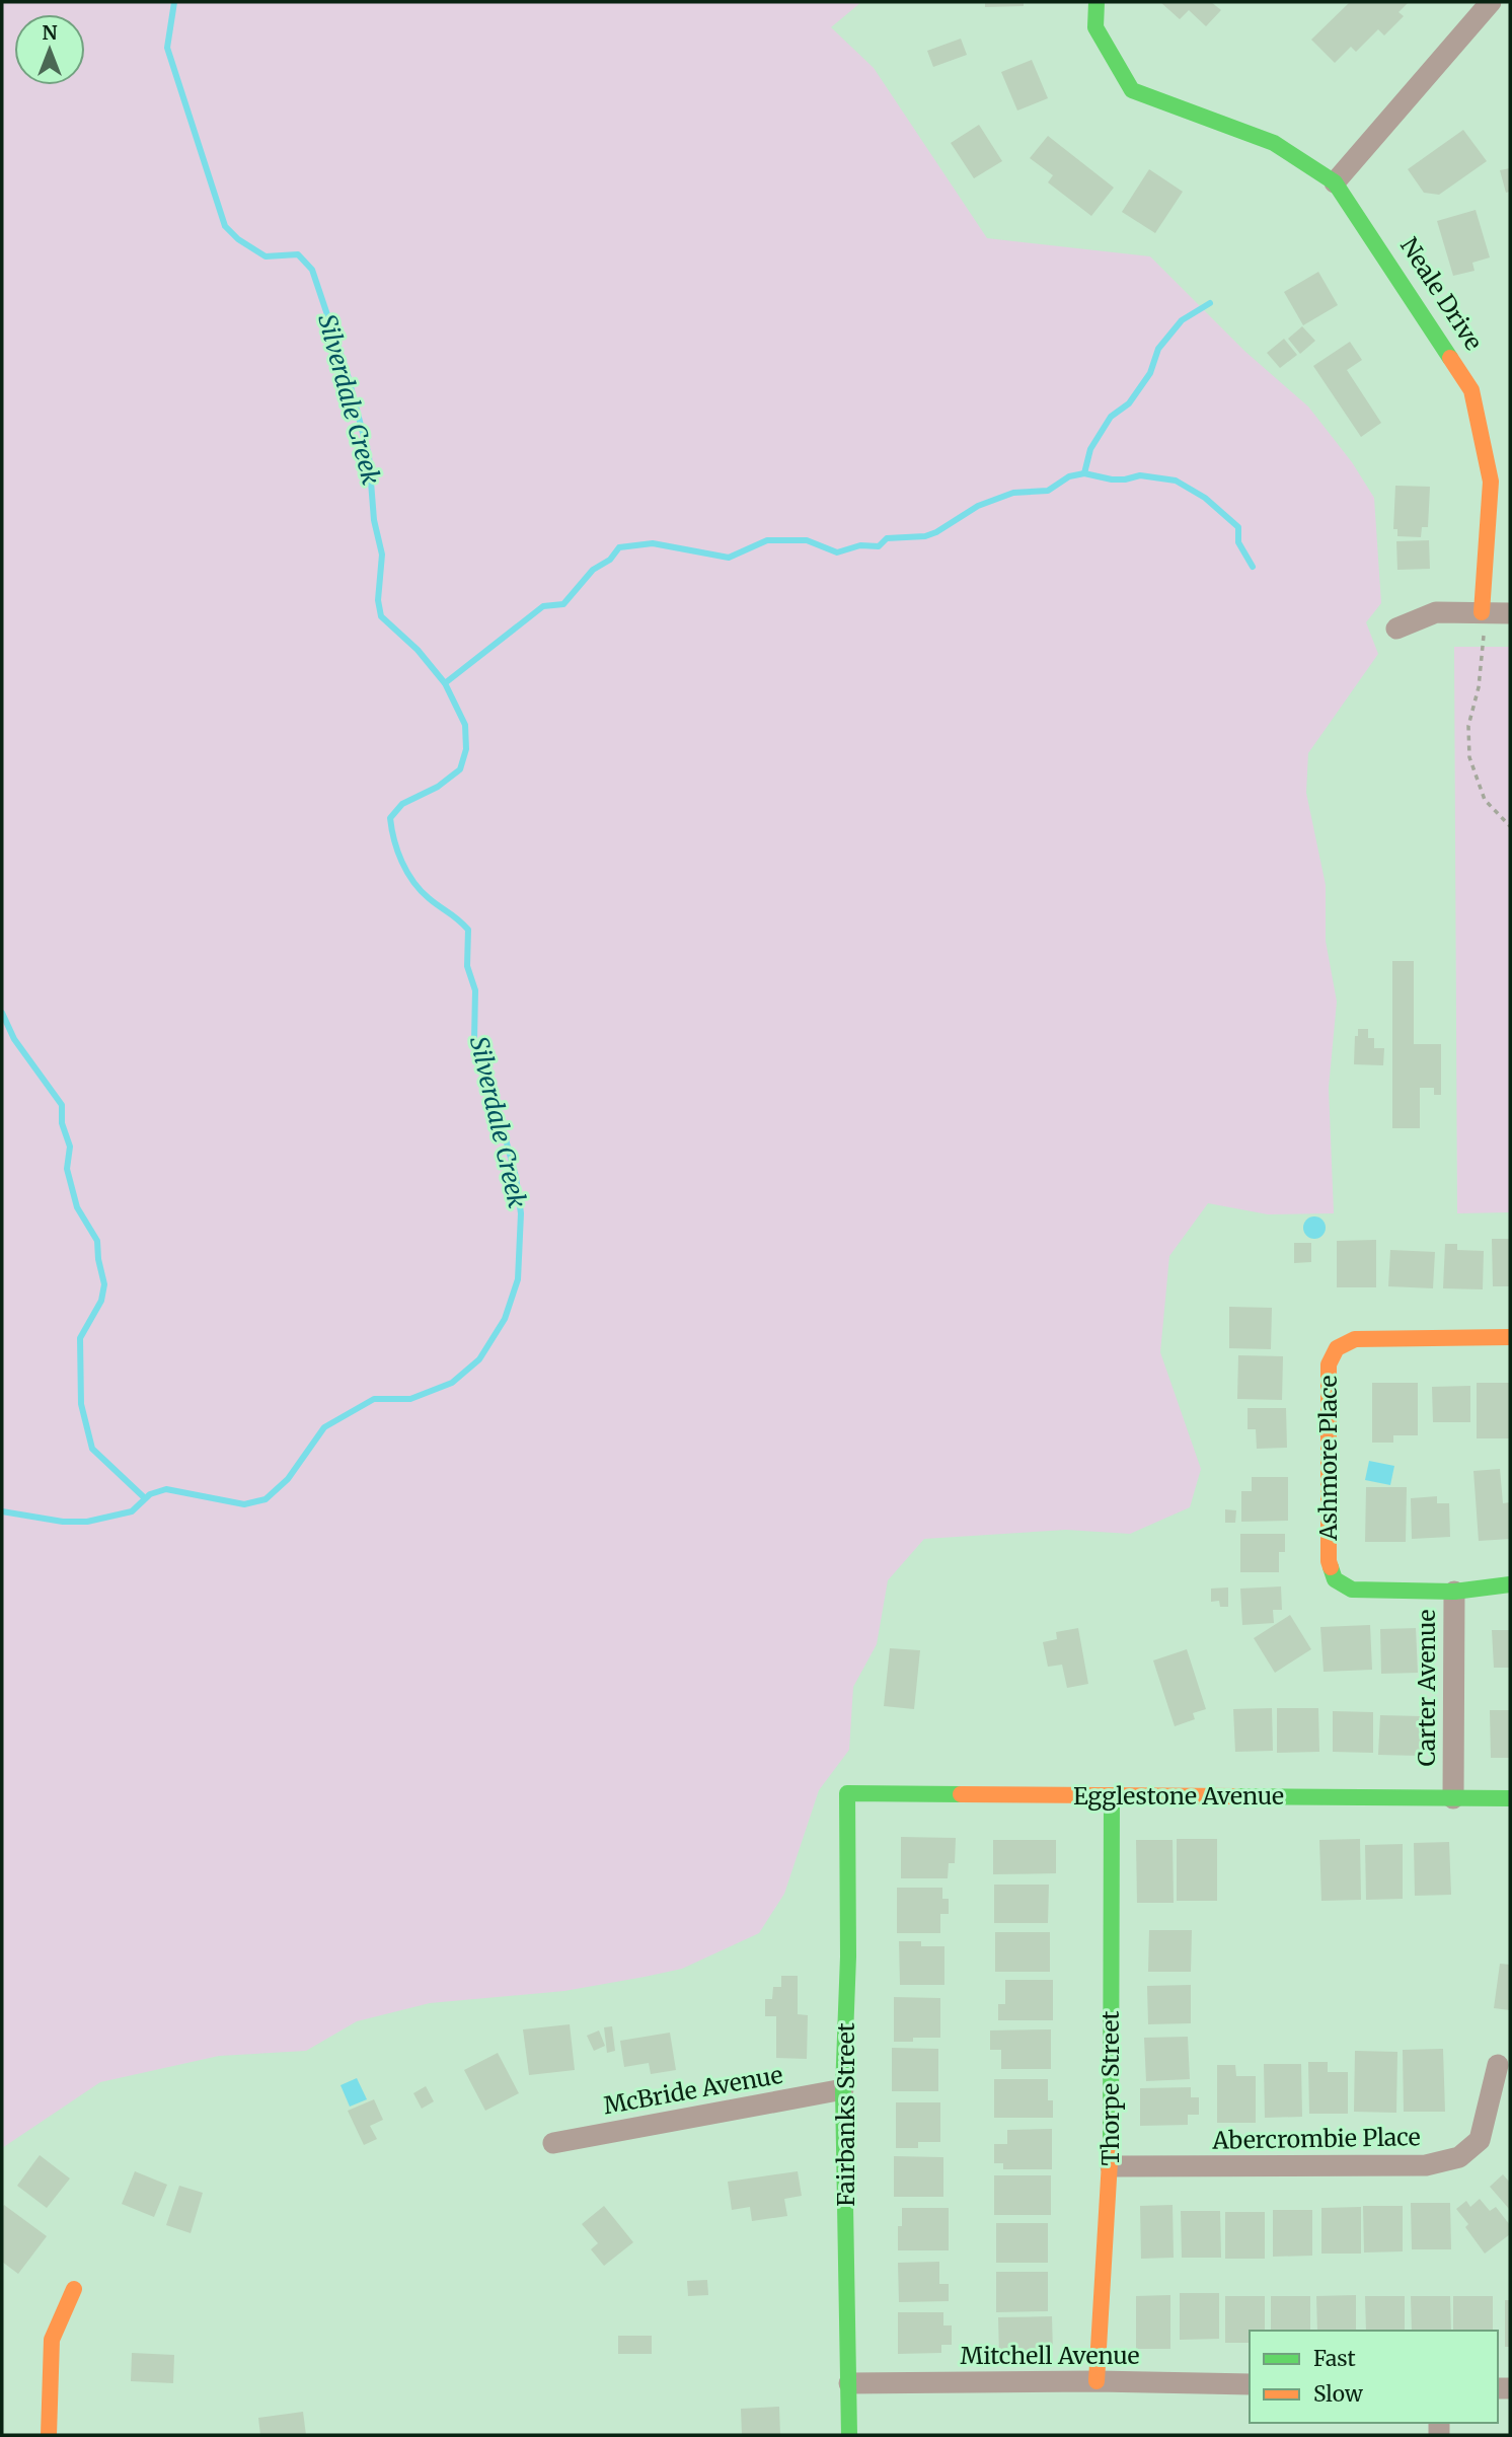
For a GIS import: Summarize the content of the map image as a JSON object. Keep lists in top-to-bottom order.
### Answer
{
  "streets": {
    "street": [
      "Neale Drive",
      "Ashmore Place",
      "Carter Avenue",
      "Egglestone Avenue",
      "Thorpe Street",
      "McBride Avenue",
      "Fairbanks Street",
      "Abercrombie Place",
      "Mitchell Avenue"
    ]
  },
  "crossings": [
    ["Ashmore Place", "Carter Avenue"],
    ["Carter Avenue", "Egglestone Avenue"],
    ["Egglestone Avenue", "Thorpe Street"],
    ["Egglestone Avenue", "Fairbanks Street"],
    ["Thorpe Street", "Abercrombie Place"],
    ["Thorpe Street", "Mitchell Avenue"],
    ["McBride Avenue", "Fairbanks Street"],
    ["Fairbanks Street", "Mitchell Avenue"]
  ],
  "water": ["Silverdale Creek"],
  "legend": ["Fast", "Slow"],
  "north": "top"
}
